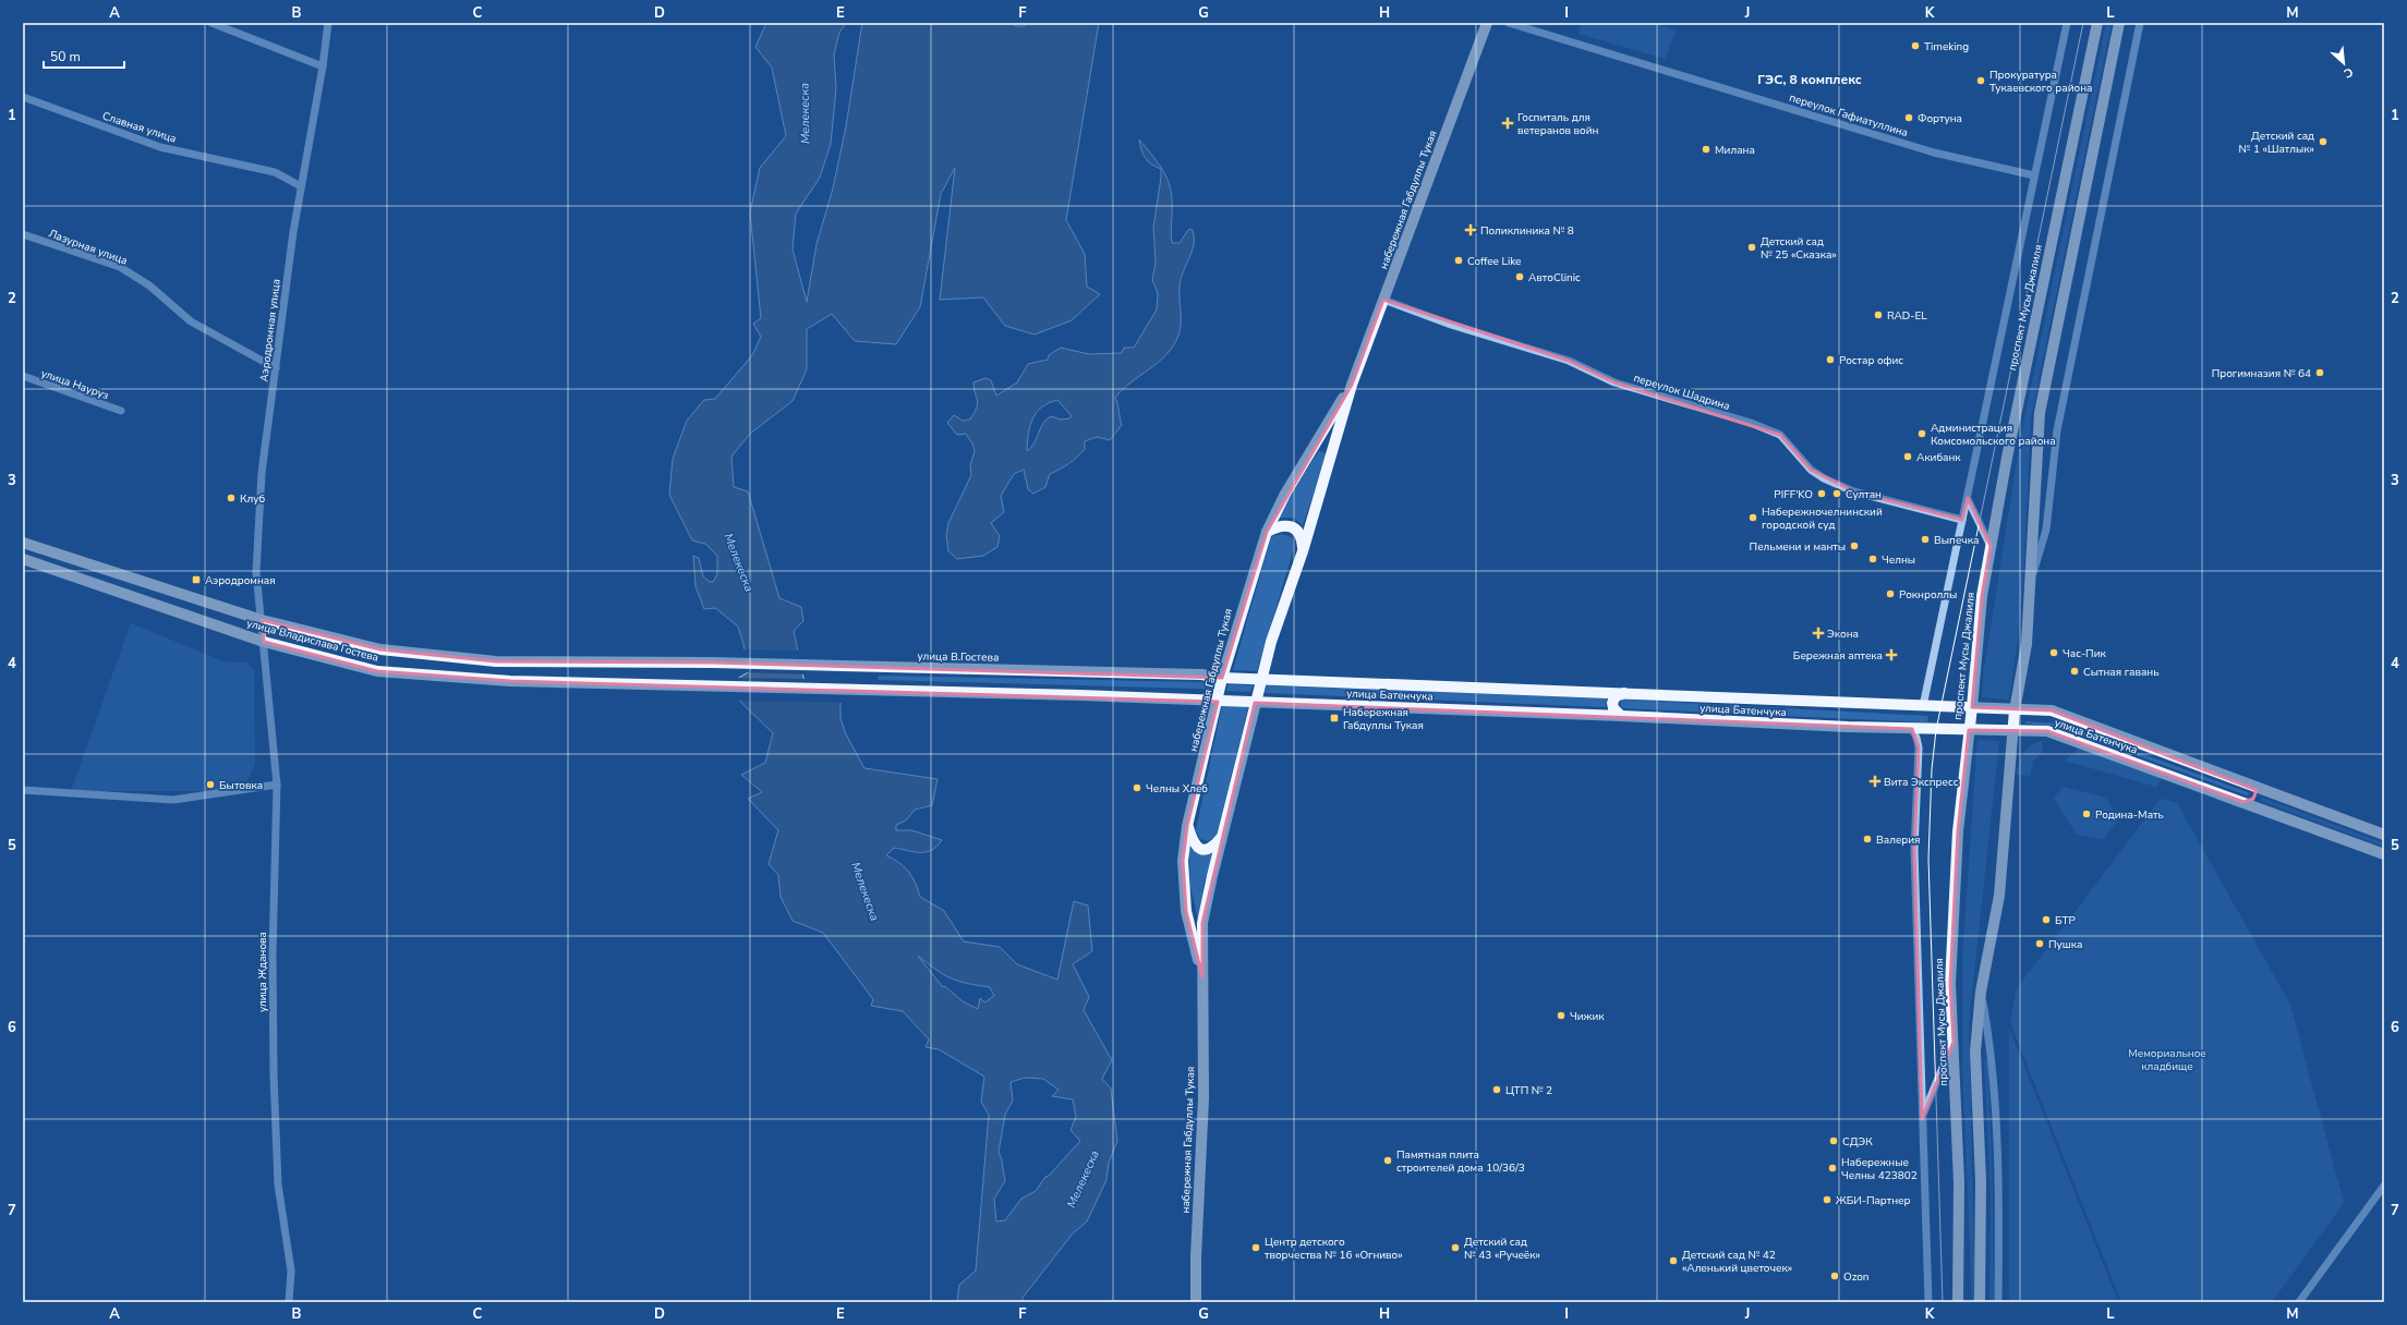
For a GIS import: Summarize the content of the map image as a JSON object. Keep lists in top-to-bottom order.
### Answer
{
  "streets": {
    "main road": [
      "набережная Габдуллы Тукая",
      "проспект Мусы Джалиля",
      "улица Владислава Гостева",
      "улица В.Гостева",
      "улица Батенчука"
    ],
    "street": [
      "переулок Гафиатуллина",
      "Славная улица",
      "Лазурная улица",
      "Аэродромная улица",
      "улица Науруз",
      "переулок Шадрина",
      "улица Жданова"
    ]
  },
  "crossings": [
    ["Славная улица", "Аэродромная улица"],
    ["набережная Габдуллы Тукая", "переулок Шадрина"],
    ["набережная Габдуллы Тукая", "улица Батенчука"],
    ["Лазурная улица", "Аэродромная улица"],
    ["проспект Мусы Джалиля", "улица Батенчука"],
    ["Аэродромная улица", "улица Владислава Гостева"],
    ["Аэродромная улица", "улица Жданова"],
    ["улица Владислава Гостева", "улица В.Гостева"],
    ["улица Владислава Гостева", "улица Батенчука"],
    ["улица Владислава Гостева", "улица Жданова"],
    ["улица В.Гостева", "улица Батенчука"]
  ],
  "districts": ["ГЭС, 8 комплекс"],
  "water": ["Мелекеска"],
  "parks": ["Мемориальное кладбище"],
  "places": {
    "other": [
      "Timeking",
      "Прокуратура Тукаевского района",
      "Фортуна",
      "Детский сад № 1 «Шатлык»",
      "Милана",
      "Детский сад № 25 «Сказка»",
      "Coffee Like",
      "АвтоClinic",
      "RAD-EL",
      "Ростар офис",
      "Прогимназия № 64",
      "Администрация Комсомольского района",
      "Акибанк",
      "PIFF'KO",
      "Султан",
      "Клуб",
      "Набережночелнинский городской суд",
      "Выпечка",
      "Пельмени и манты",
      "Челны",
      "Рокнроллы",
      "Час-Пик",
      "Сытная гавань",
      "Бытовка",
      "Челны Хлеб",
      "Родина-Мать",
      "Валерия",
      "БТР",
      "Пушка",
      "Чижик",
      "ЦТП № 2",
      "СДЭК",
      "Памятная плита строителей дома 10/36/3",
      "Набережные Челны 423802",
      "ЖБИ-Партнер",
      "Центр детского творчества № 16 «Огниво»",
      "Детский сад № 43 «Ручеёк»",
      "Детский сад № 42 «Аленький цветочек»",
      "Ozon"
    ],
    "health": [
      "Госпиталь для ветеранов войн",
      "Поликлиника № 8",
      "Экона",
      "Бережная аптека",
      "Вита Экспресс"
    ],
    "transit": ["Аэродромная", "Набережная Габдуллы Тукая"]
  },
  "scale_bar": "50 m",
  "north": "bottom right",
  "grid": {
    "columns": [
      "A",
      "B",
      "C",
      "D",
      "E",
      "F",
      "G",
      "H",
      "I",
      "J",
      "K",
      "L",
      "M"
    ],
    "rows": [
      "1",
      "2",
      "3",
      "4",
      "5",
      "6",
      "7"
    ]
  }
}
